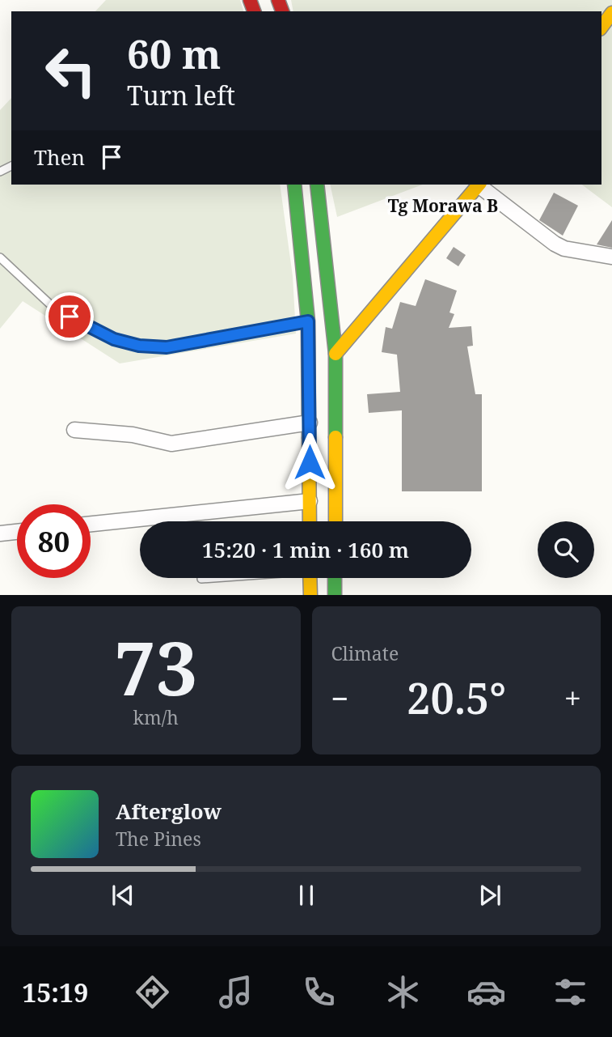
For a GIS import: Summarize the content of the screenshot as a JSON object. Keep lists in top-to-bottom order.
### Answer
{
  "districts": ["Tg Morawa B"],
  "page": {
    "turn": ["60 m", "Turn left"],
    "then": "Then",
    "limit": "80",
    "trip": "15:20 · 1 min · 160 m",
    "tile": [
      ["73", "km/h"],
      "Climate"
    ],
    "heat": ["−", "20.5°", "+"],
    "song": ["Afterglow", "The Pines"],
    "tabs": "15:19"
  }
}
